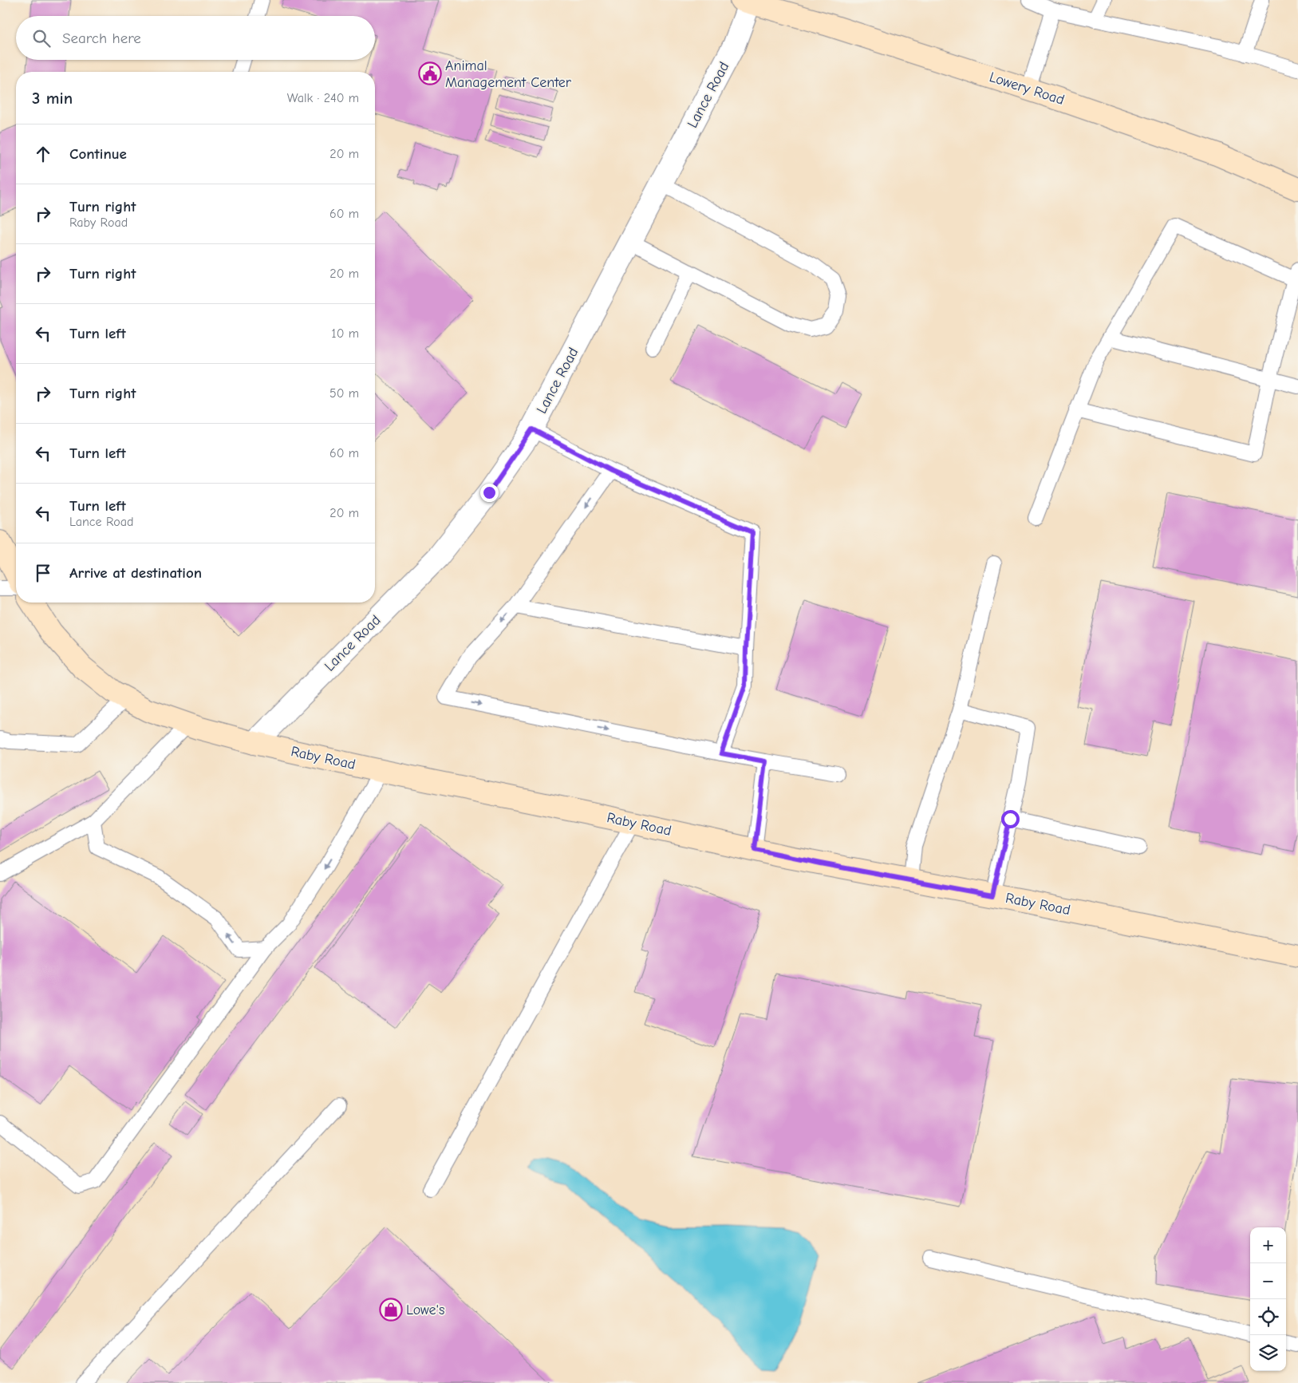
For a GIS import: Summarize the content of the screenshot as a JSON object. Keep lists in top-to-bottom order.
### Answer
{
  "streets": {
    "street": ["Lowery Road", "Lance Road", "Raby Road"]
  },
  "crossings": [
    ["Lowery Road", "Lance Road"],
    ["Lance Road", "Raby Road"]
  ],
  "places": {
    "public building": ["Animal Management Center"],
    "shop": ["Lowe's"]
  },
  "page": {
    "search": "Search here",
    "heading": ["3 min", "Walk · 240 m"],
    "list": [
      ["Continue", "20 m"],
      ["Turn right", "Raby Road", "60 m"],
      ["Turn right", "20 m"],
      ["Turn left", "10 m"],
      ["Turn right", "50 m"],
      ["Turn left", "60 m"],
      ["Turn left", "Lance Road", "20 m"],
      "Arrive at destination"
    ],
    "map_buttons": ["+", "−"]
  }
}
